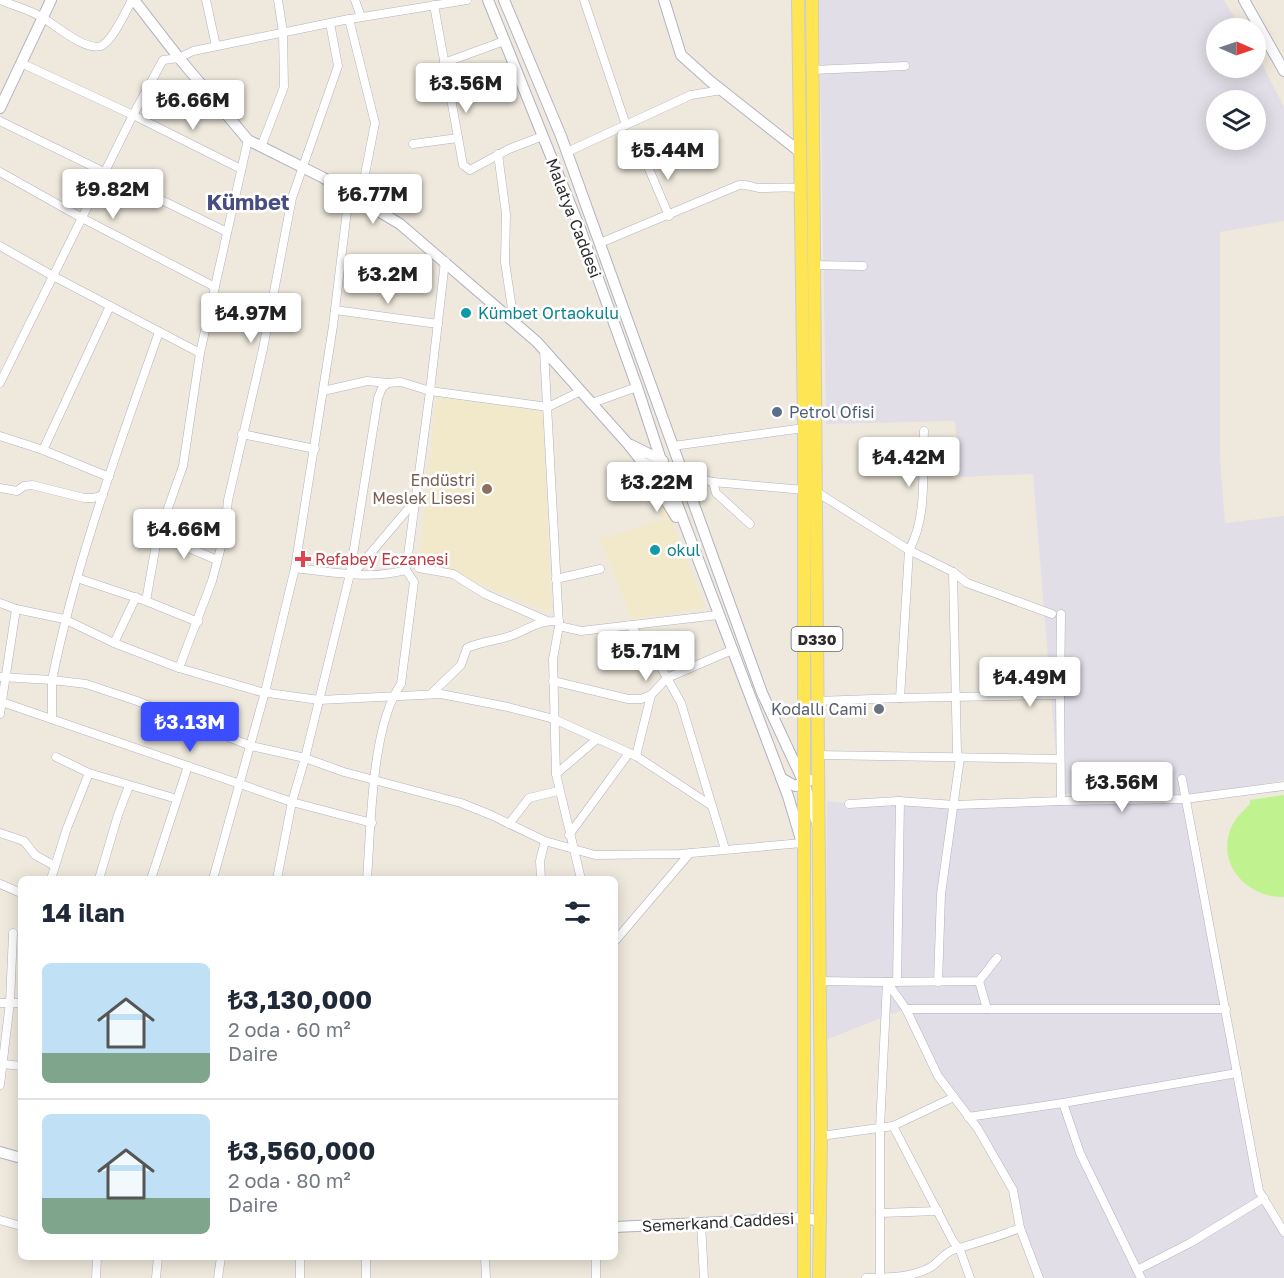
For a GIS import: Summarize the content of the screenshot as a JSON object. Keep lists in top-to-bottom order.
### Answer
{
  "streets": {
    "main road": ["D330"],
    "street": ["Malatya Caddesi", "Semerkand Caddesi"]
  },
  "crossings": [
    ["Malatya Caddesi", "D330"],
    ["D330", "Semerkand Caddesi"]
  ],
  "districts": ["Kümbet"],
  "places": {
    "other": [
      "Kümbet Ortaokulu",
      "Petrol Ofisi",
      "Endüstri Meslek Lisesi",
      "okul",
      "Kodallı Cami"
    ],
    "health": ["Refabey Eczanesi"]
  },
  "north": "right",
  "page": {
    "price": [
      "₺3.56M",
      "₺6.66M",
      "₺5.44M",
      "₺9.82M",
      "₺6.77M",
      "₺3.2M",
      "₺4.97M",
      "₺4.42M",
      "₺3.22M",
      "₺4.66M",
      "₺5.71M",
      "₺4.49M",
      "₺3.13M",
      "₺3.56M"
    ],
    "heading": "14 ilan",
    "list": [
      {
        "name": "₺3,130,000",
        "note": "2 oda · 60 m² · Daire"
      },
      {
        "name": "₺3,560,000",
        "note": "2 oda · 80 m² · Daire"
      }
    ]
  }
}
